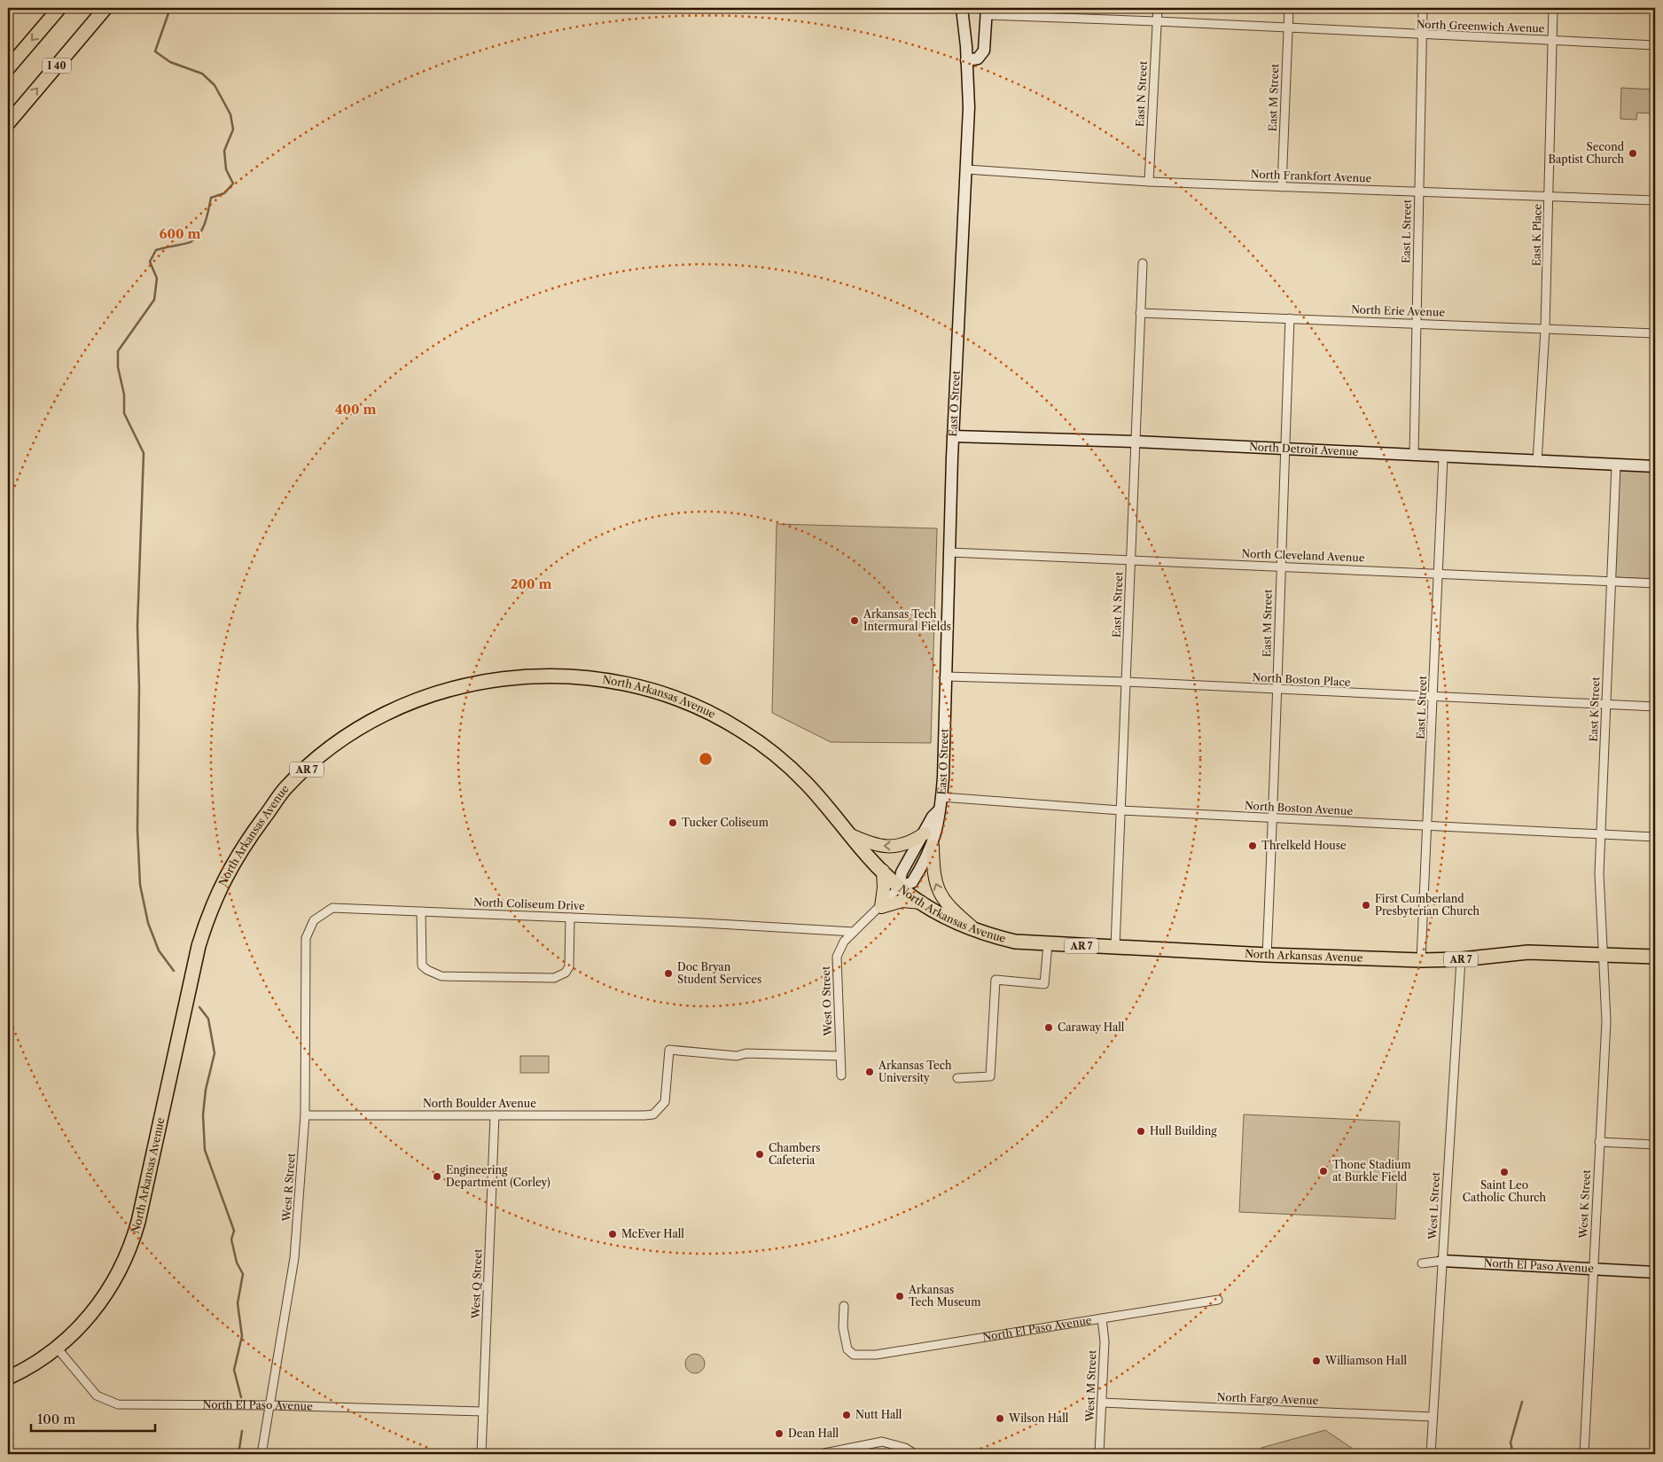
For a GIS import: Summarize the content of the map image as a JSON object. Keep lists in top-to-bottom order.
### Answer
{
  "streets": {
    "highway": ["I 40", "North Arkansas Avenue", "AR 7"],
    "street": [
      "North Greenwich Avenue",
      "East N Street",
      "East M Street",
      "North Frankfort Avenue",
      "East L Street",
      "East K Place",
      "North Erie Avenue",
      "East O Street",
      "North Detroit Avenue",
      "North Cleveland Avenue",
      "North Boston Place",
      "East K Street",
      "North Boston Avenue",
      "North Coliseum Drive",
      "West O Street",
      "North Boulder Avenue",
      "West R Street",
      "West K Street",
      "West L Street",
      "North El Paso Avenue",
      "West Q Street",
      "West M Street",
      "North Fargo Avenue"
    ]
  },
  "crossings": [
    ["North Greenwich Avenue", "East N Street"],
    ["North Greenwich Avenue", "East M Street"],
    ["North Greenwich Avenue", "East L Street"],
    ["North Greenwich Avenue", "East K Place"],
    ["East N Street", "North Frankfort Avenue"],
    ["East N Street", "North Erie Avenue"],
    ["East N Street", "North Detroit Avenue"],
    ["East N Street", "North Cleveland Avenue"],
    ["East N Street", "North Boston Place"],
    ["East N Street", "North Arkansas Avenue"],
    ["East N Street", "North Boston Avenue"],
    ["East M Street", "North Frankfort Avenue"],
    ["East M Street", "North Erie Avenue"],
    ["East M Street", "North Detroit Avenue"],
    ["East M Street", "North Cleveland Avenue"],
    ["East M Street", "North Boston Place"],
    ["East M Street", "North Arkansas Avenue"],
    ["East M Street", "North Boston Avenue"],
    ["North Frankfort Avenue", "East L Street"],
    ["North Frankfort Avenue", "East K Place"],
    ["North Frankfort Avenue", "East O Street"],
    ["East L Street", "North Erie Avenue"],
    ["East L Street", "North Detroit Avenue"],
    ["East L Street", "North Cleveland Avenue"],
    ["East L Street", "North Boston Place"],
    ["East L Street", "North Arkansas Avenue"],
    ["East L Street", "North Boston Avenue"],
    ["East K Place", "North Erie Avenue"],
    ["East K Place", "North Detroit Avenue"],
    ["East O Street", "North Detroit Avenue"],
    ["East O Street", "North Cleveland Avenue"],
    ["East O Street", "North Boston Place"],
    ["East O Street", "North Arkansas Avenue"],
    ["East O Street", "North Boston Avenue"],
    ["East O Street", "West O Street"],
    ["North Detroit Avenue", "East K Street"],
    ["North Cleveland Avenue", "East K Street"],
    ["North Boston Place", "East K Street"],
    ["North Arkansas Avenue", "East K Street"],
    ["North Arkansas Avenue", "West O Street"],
    ["North Arkansas Avenue", "West K Street"],
    ["North Arkansas Avenue", "West L Street"],
    ["North Arkansas Avenue", "North El Paso Avenue"],
    ["East K Street", "North Boston Avenue"],
    ["East K Street", "West K Street"],
    ["North Coliseum Drive", "West O Street"],
    ["North Coliseum Drive", "West R Street"],
    ["West O Street", "North Boulder Avenue"],
    ["North Boulder Avenue", "West R Street"],
    ["North Boulder Avenue", "West Q Street"],
    ["West R Street", "North El Paso Avenue"],
    ["West K Street", "North El Paso Avenue"],
    ["West L Street", "North El Paso Avenue"],
    ["West L Street", "North Fargo Avenue"],
    ["North El Paso Avenue", "West Q Street"],
    ["North El Paso Avenue", "West M Street"],
    ["West M Street", "North Fargo Avenue"]
  ],
  "places": [
    "Second Baptist Church",
    "Arkansas Tech Intermural Fields",
    "Tucker Coliseum",
    "Threlkeld House",
    "First Cumberland Presbyterian Church",
    "Doc Bryan Student Services",
    "Caraway Hall",
    "Arkansas Tech University",
    "Hull Building",
    "Chambers Cafeteria",
    "Thone Stadium at Burkle Field",
    "Saint Leo Catholic Church",
    "Engineering Department (Corley)",
    "McEver Hall",
    "Arkansas Tech Museum",
    "Williamson Hall",
    "Nutt Hall",
    "Wilson Hall",
    "Dean Hall"
  ],
  "scale_bar": "100 m",
  "rings": ["600 m", "400 m", "200 m"]
}
